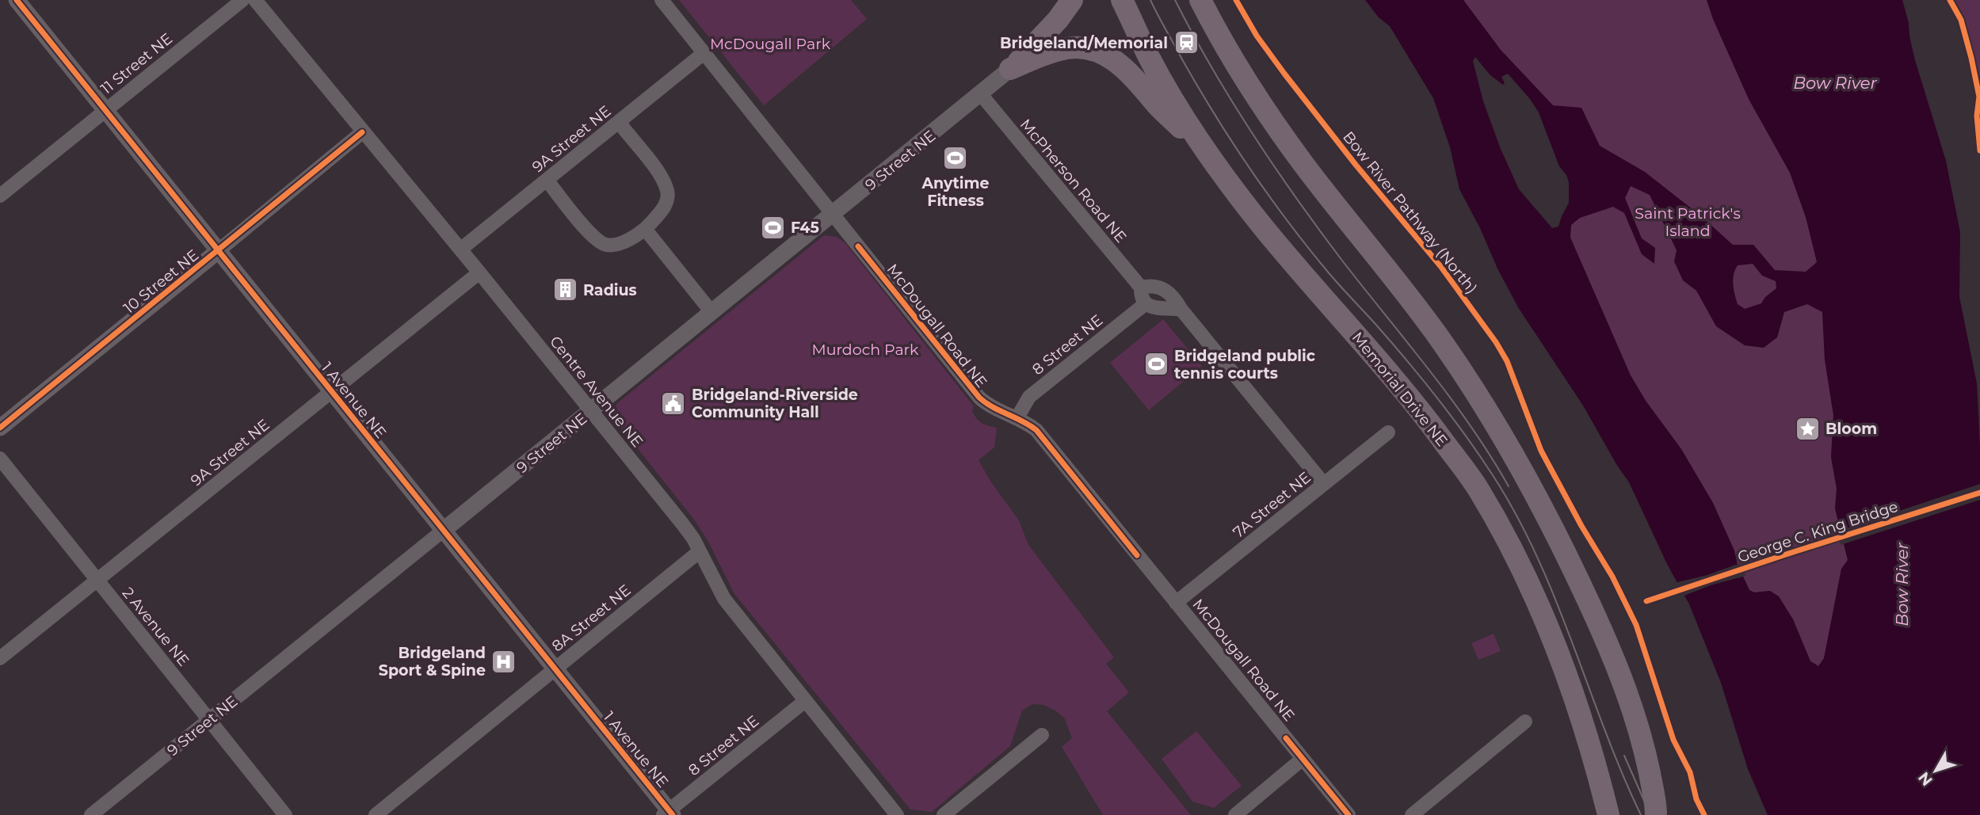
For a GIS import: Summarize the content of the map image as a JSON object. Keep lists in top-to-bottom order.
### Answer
{
  "streets": {
    "highway": ["Memorial Drive NE"],
    "street": [
      "11 Street NE",
      "9A Street NE",
      "9 Street NE",
      "McPherson Road NE",
      "10 Street NE",
      "McDougall Road NE",
      "8 Street NE",
      "Centre Avenue NE",
      "1 Avenue NE",
      "7A Street NE",
      "8A Street NE",
      "2 Avenue NE"
    ],
    "cycle path": ["Bow River Pathway (North)", "George C. King Bridge"]
  },
  "crossings": [
    ["11 Street NE", "1 Avenue NE"],
    ["9A Street NE", "McDougall Road NE"],
    ["9A Street NE", "Centre Avenue NE"],
    ["9A Street NE", "1 Avenue NE"],
    ["9A Street NE", "2 Avenue NE"],
    ["9 Street NE", "McPherson Road NE"],
    ["9 Street NE", "McDougall Road NE"],
    ["9 Street NE", "Centre Avenue NE"],
    ["9 Street NE", "1 Avenue NE"],
    ["9 Street NE", "2 Avenue NE"],
    ["McPherson Road NE", "8 Street NE"],
    ["10 Street NE", "Centre Avenue NE"],
    ["10 Street NE", "1 Avenue NE"],
    ["McDougall Road NE", "8 Street NE"],
    ["McDougall Road NE", "7A Street NE"],
    ["8 Street NE", "Centre Avenue NE"],
    ["8 Street NE", "1 Avenue NE"],
    ["Centre Avenue NE", "8A Street NE"],
    ["1 Avenue NE", "8A Street NE"]
  ],
  "water": ["Bow River"],
  "parks": ["McDougall Park", "Saint Patrick's Island", "Murdoch Park"],
  "places": {
    "station": ["Bridgeland/Memorial"],
    "sports": ["Anytime Fitness", "F45", "Bridgeland public tennis courts"],
    "building": ["Radius"],
    "public building": ["Bridgeland-Riverside Community Hall"],
    "place": ["Bloom"],
    "hospital": ["Bridgeland Sport & Spine"]
  },
  "north": "bottom left"
}
